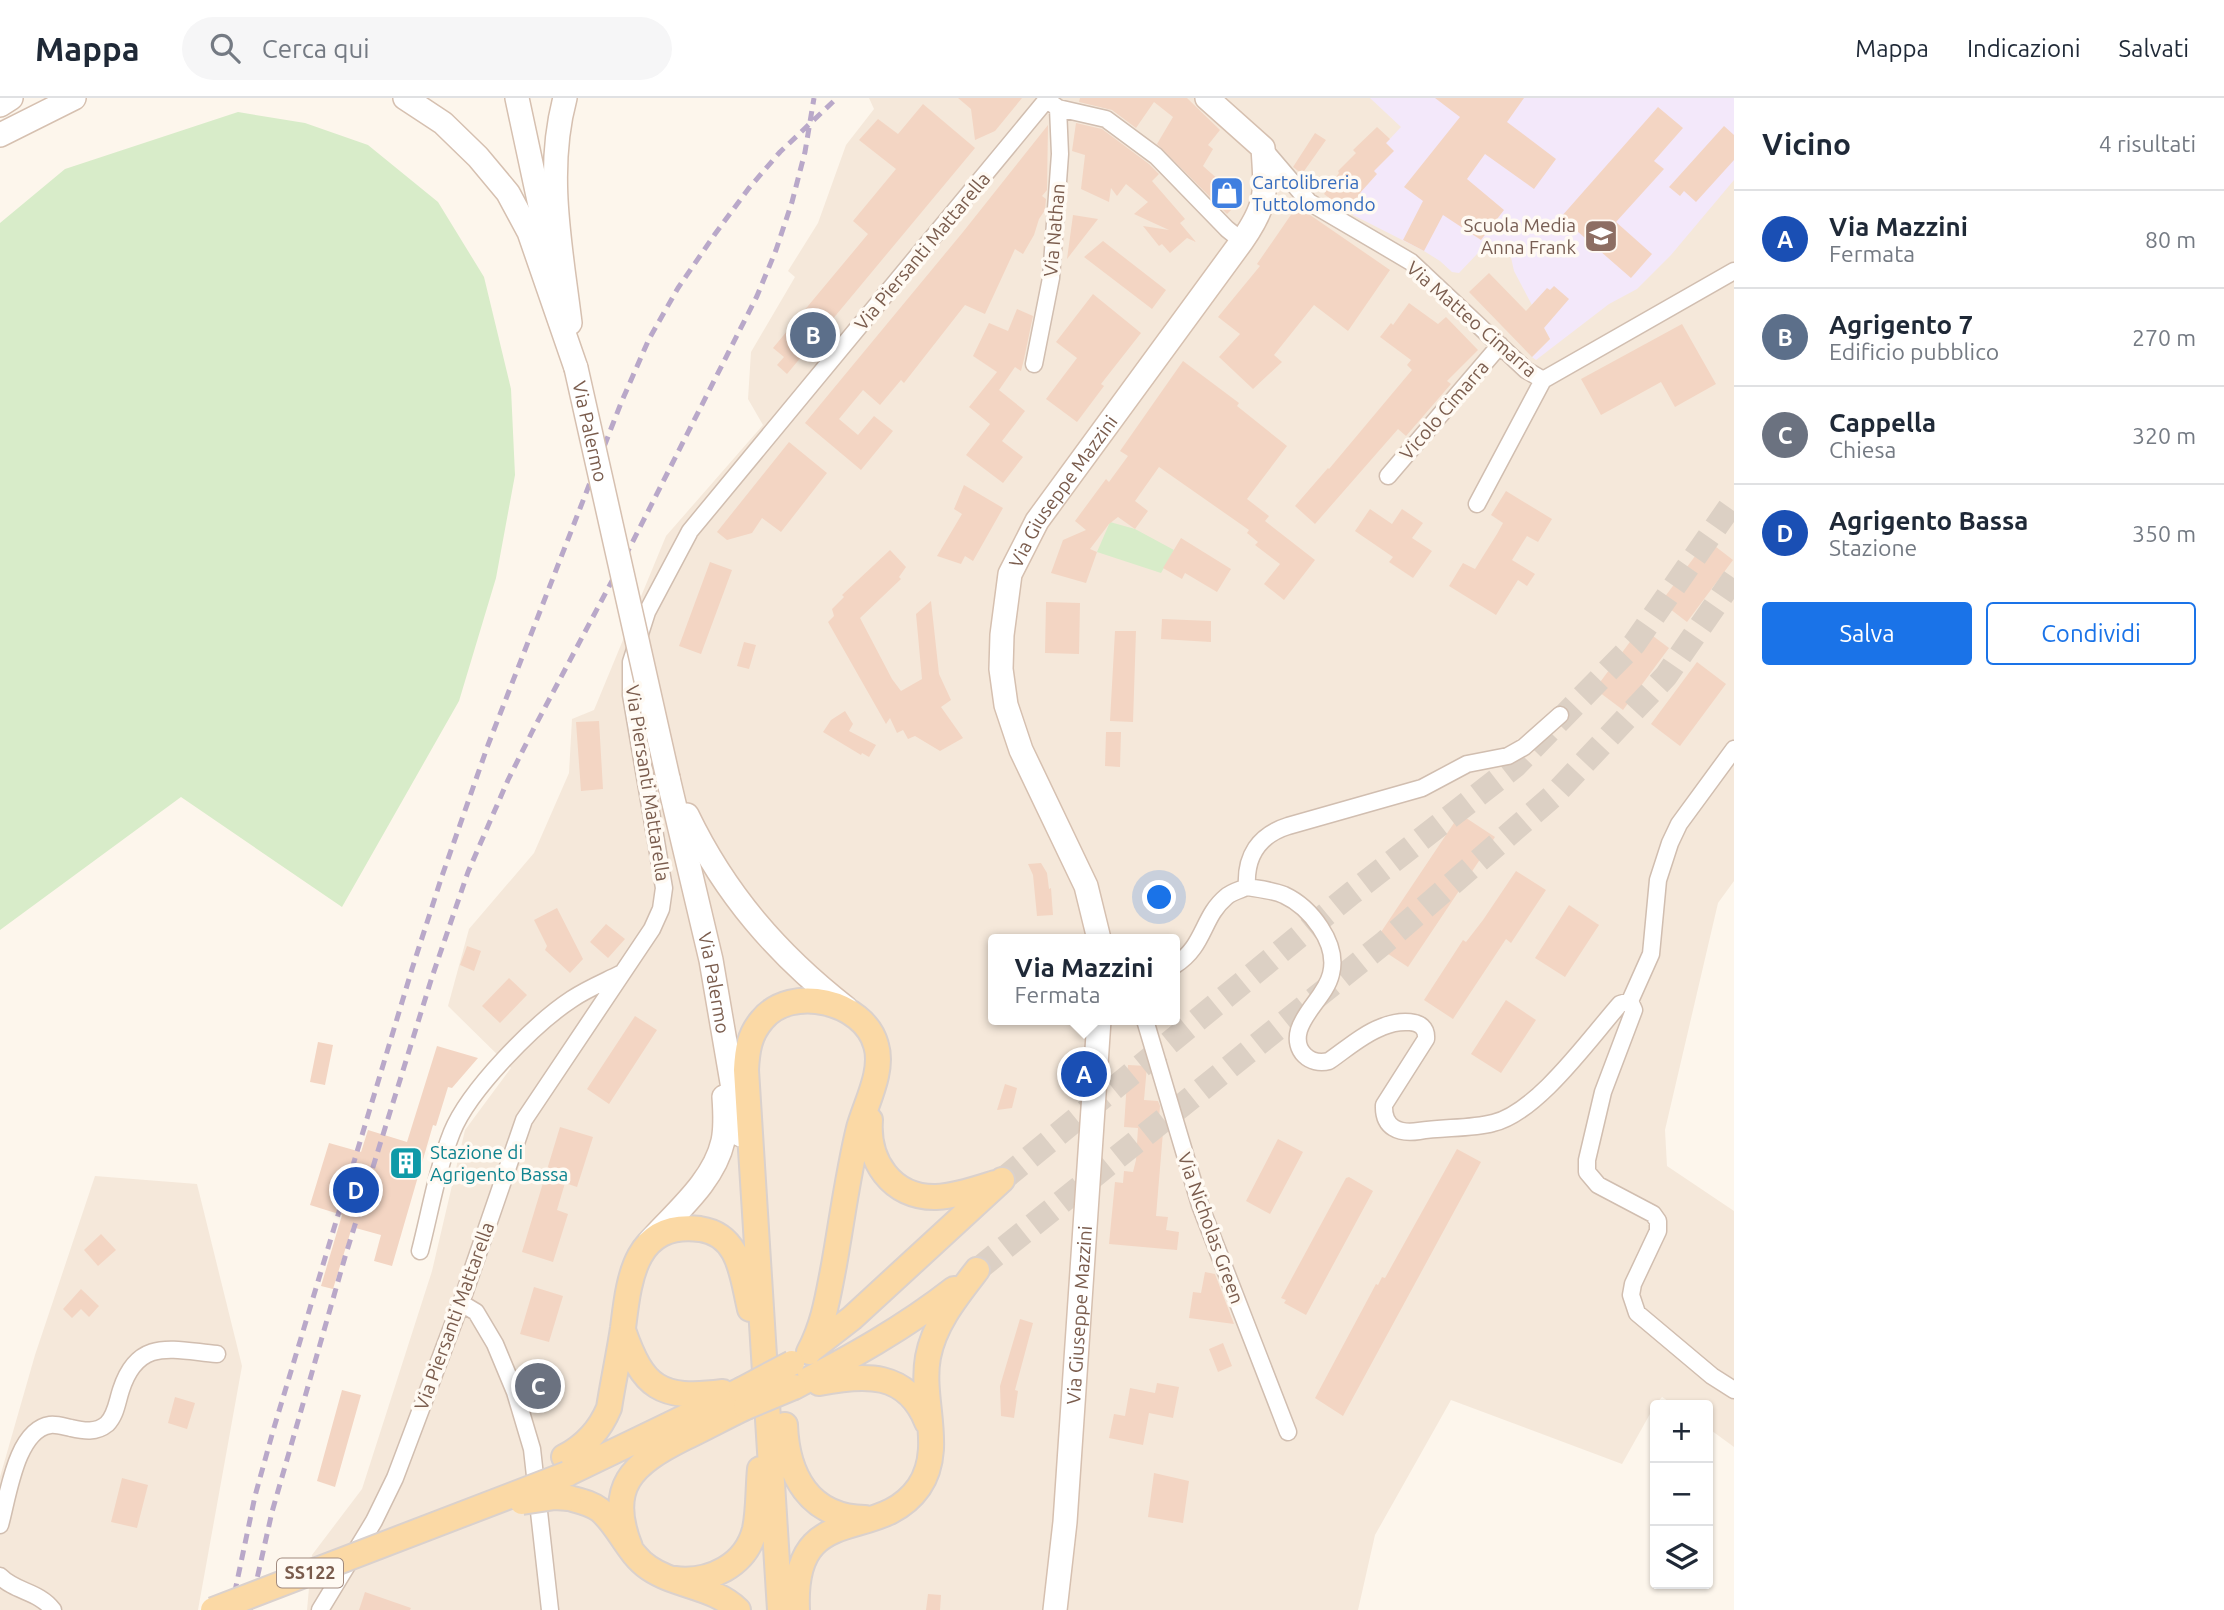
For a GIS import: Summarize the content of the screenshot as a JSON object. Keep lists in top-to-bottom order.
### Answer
{
  "streets": {
    "main road": ["Via Palermo", "Via Giuseppe Mazzini", "SS122"],
    "street": [
      "Via Nathan",
      "Via Piersanti Mattarella",
      "Via Matteo Cimarra",
      "Vicolo Cimarra",
      "Via Nicholas Green"
    ]
  },
  "crossings": [
    ["Via Nathan", "Via Piersanti Mattarella"],
    ["Via Matteo Cimarra", "Vicolo Cimarra"],
    ["Via Matteo Cimarra", "Via Giuseppe Mazzini"]
  ],
  "places": {
    "shop": ["Cartolibreria Tuttolomondo"],
    "school or university": ["Scuola Media Anna Frank"],
    "building": ["Stazione di Agrigento Bassa"]
  },
  "page": {
    "header": "Mappa",
    "search": "Cerca qui",
    "nav": ["Mappa", "Indicazioni", "Salvati"],
    "heading": ["Vicino", "4 risultati"],
    "list": [
      {
        "mark": "A",
        "name": "Via Mazzini",
        "note": "Fermata",
        "value": "80 m"
      },
      {
        "mark": "B",
        "name": "Agrigento 7",
        "note": "Edificio pubblico",
        "value": "270 m"
      },
      {
        "mark": "C",
        "name": "Cappella",
        "note": "Chiesa",
        "value": "320 m"
      },
      {
        "mark": "D",
        "name": "Agrigento Bassa",
        "note": "Stazione",
        "value": "350 m"
      }
    ],
    "pins": [
      "B",
      "A",
      "D",
      "C"
    ],
    "buttons": ["Salva", "Condividi"],
    "popup": ["Via Mazzini", "Fermata"],
    "map_buttons": ["+", "−"]
  }
}
